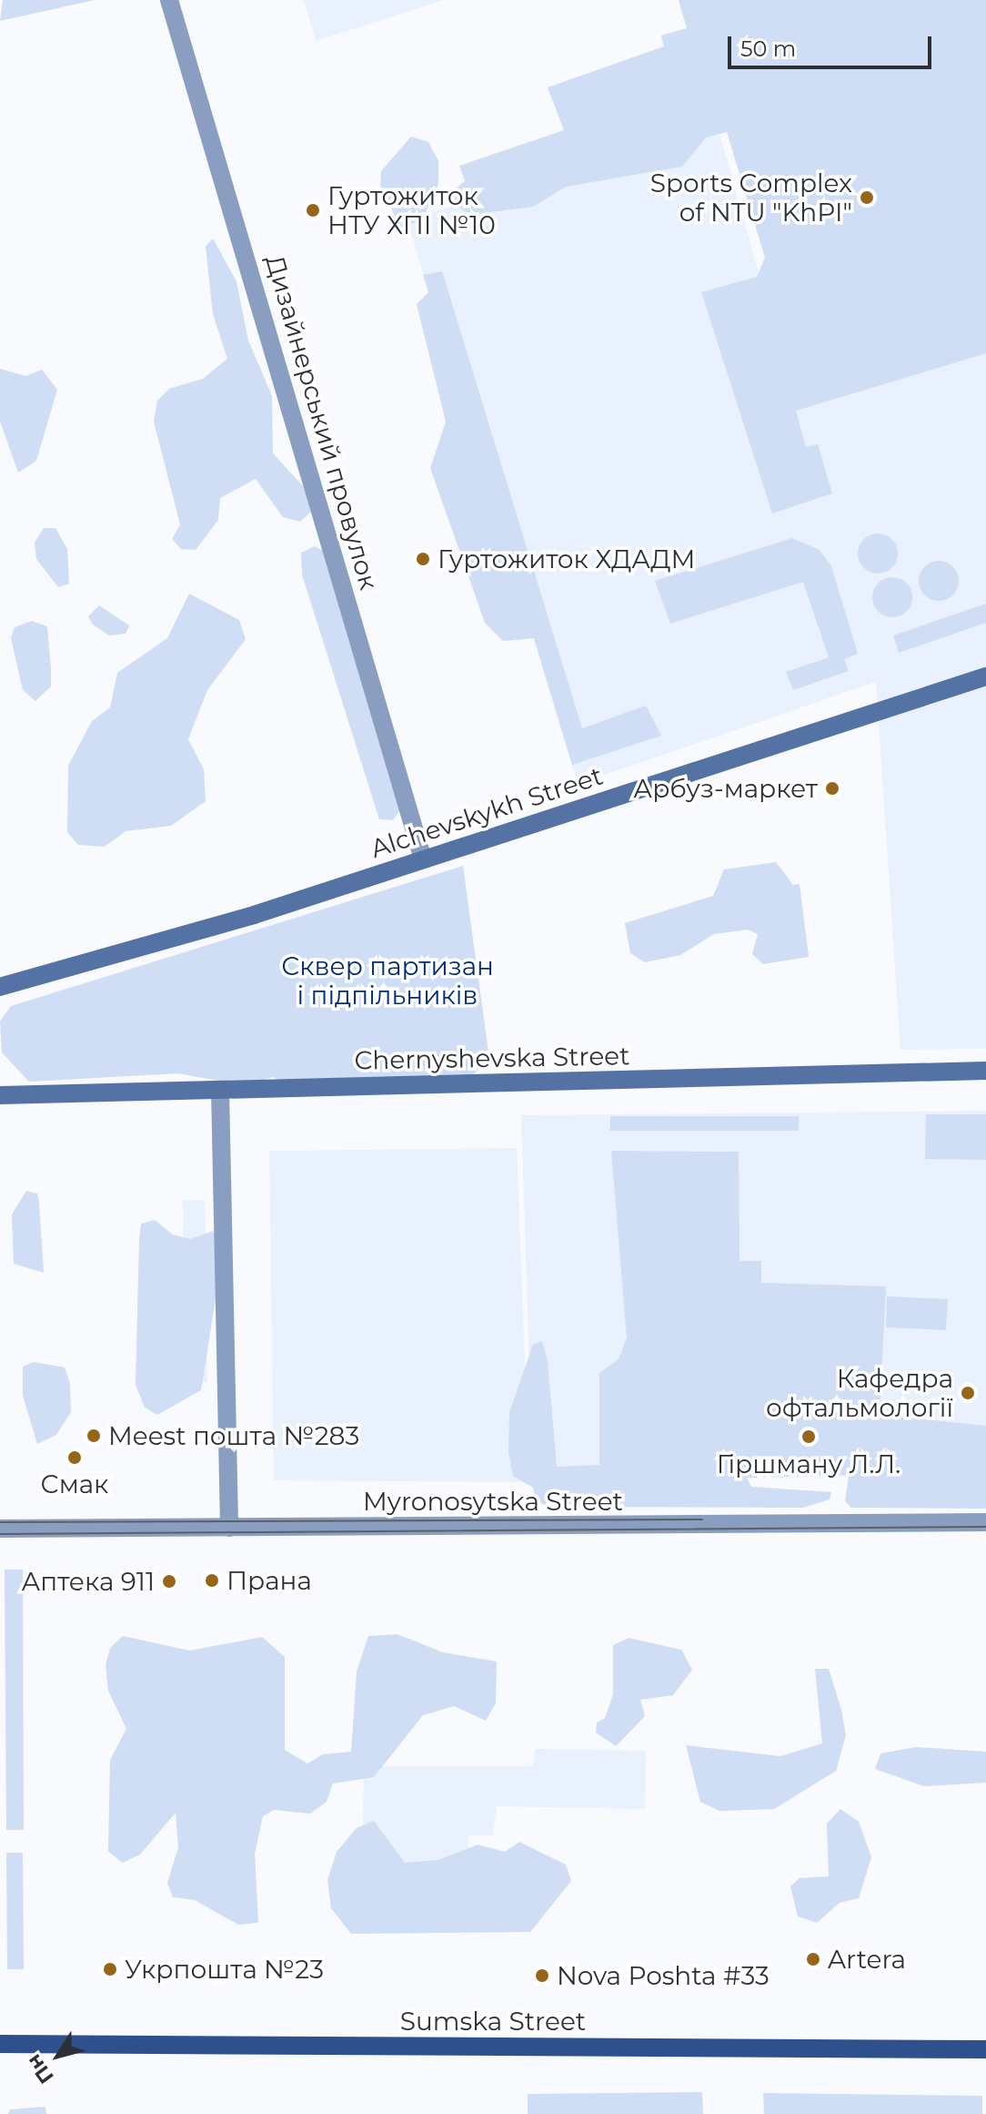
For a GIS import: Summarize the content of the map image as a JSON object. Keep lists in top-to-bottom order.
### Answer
{
  "streets": {
    "main road": ["Sumska Street"],
    "street": [
      "Дизайнерський провулок",
      "Alchevskykh Street",
      "Chernyshevska Street",
      "Myronosytska Street"
    ]
  },
  "crossings": [
    ["Дизайнерський провулок", "Alchevskykh Street"]
  ],
  "parks": ["Сквер партизан і підпільників"],
  "places": [
    "Sports Complex of NTU \"KhPI\"",
    "Гуртожиток НТУ ХПІ №10",
    "Гуртожиток ХДАДМ",
    "Арбуз-маркет",
    "Кафедра офтальмології",
    "Meest пошта №283",
    "Гіршману Л.Л.",
    "Смак",
    "Прана",
    "Аптека 911",
    "Artera",
    "Укрпошта №23",
    "Nova Poshta #33"
  ],
  "scale_bar": "50 m",
  "north": "bottom left"
}
